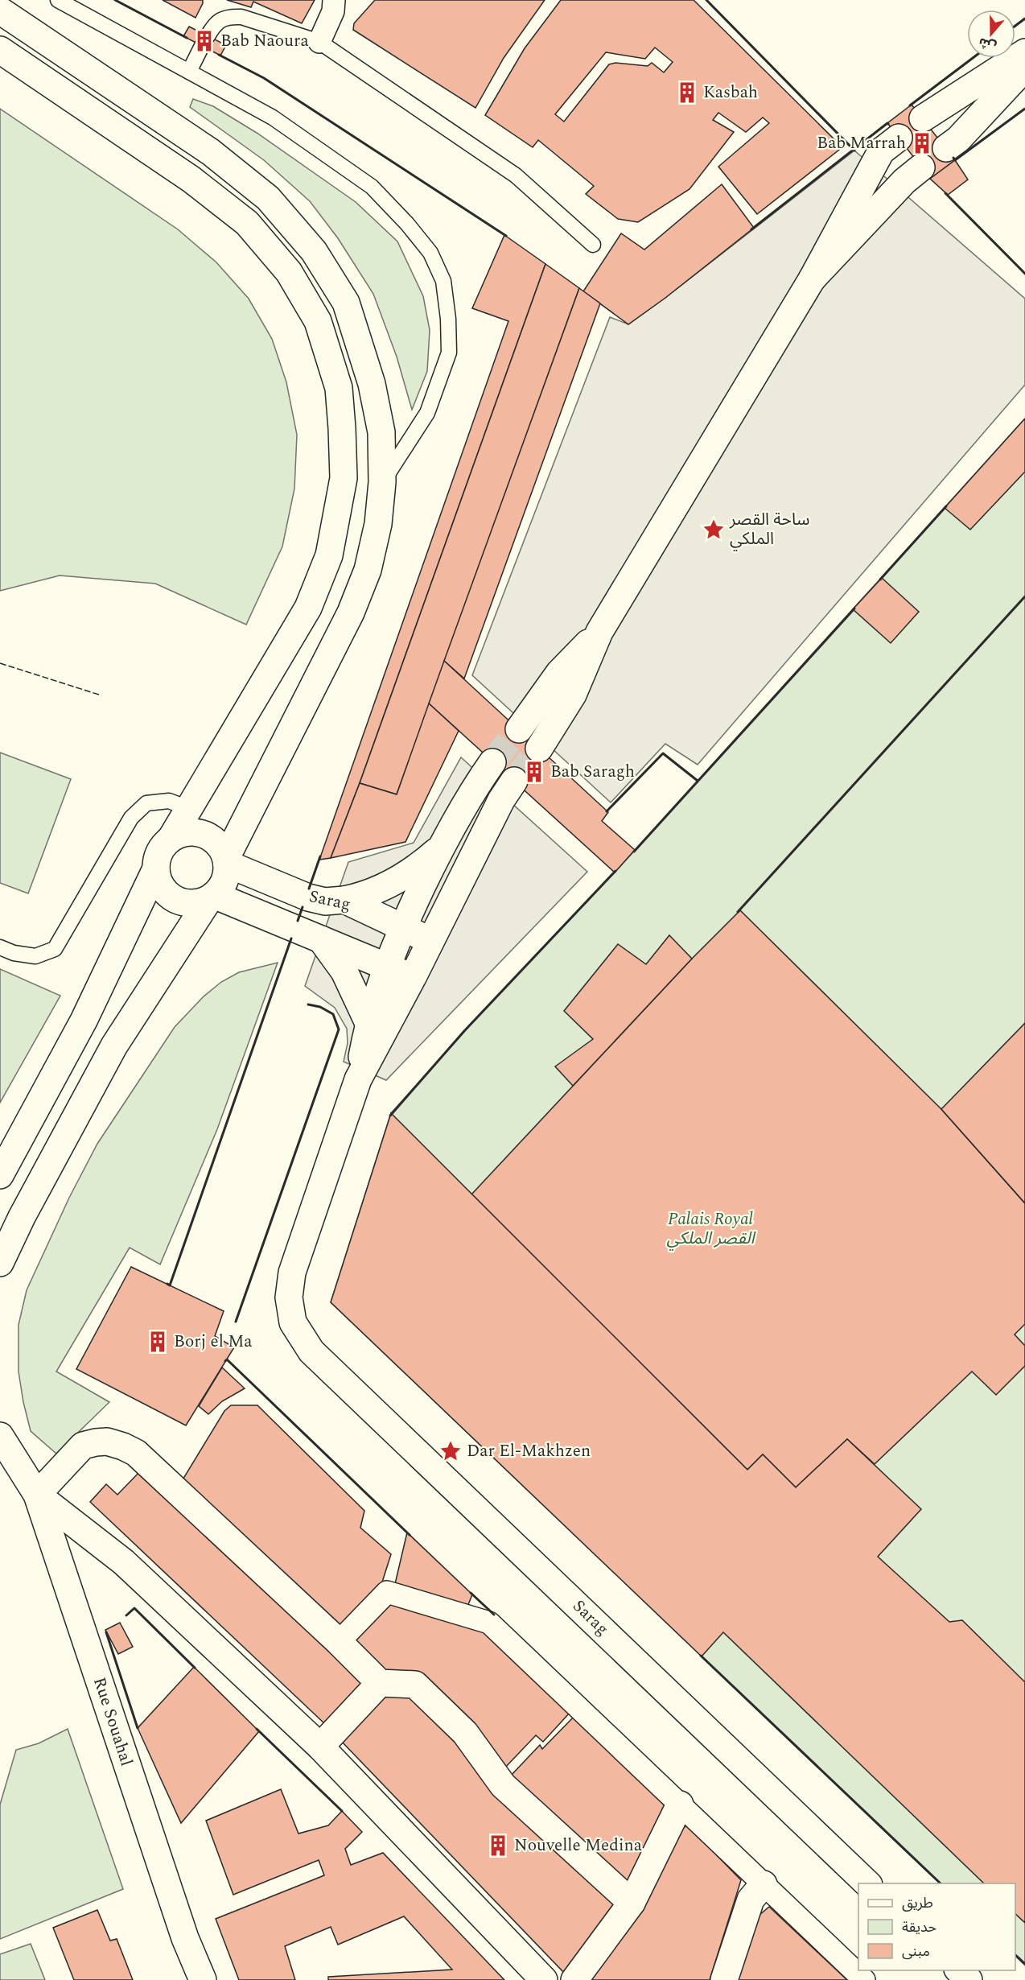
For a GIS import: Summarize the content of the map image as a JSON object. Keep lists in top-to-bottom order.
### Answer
{
  "streets": {
    "street": ["Sarag", "Rue Souahal"]
  },
  "parks": ["Palais Royal القصر الملكي"],
  "places": {
    "building": [
      "Bab Naoura",
      "Kasbah",
      "Bab Marrah",
      "Bab Saragh",
      "Borj el Ma",
      "Nouvelle Medina"
    ],
    "place": ["ساحة القصر الملكي", "Dar El-Makhzen"]
  },
  "legend": ["طريق", "حديقة", "مبنى"],
  "north": "bottom"
}
